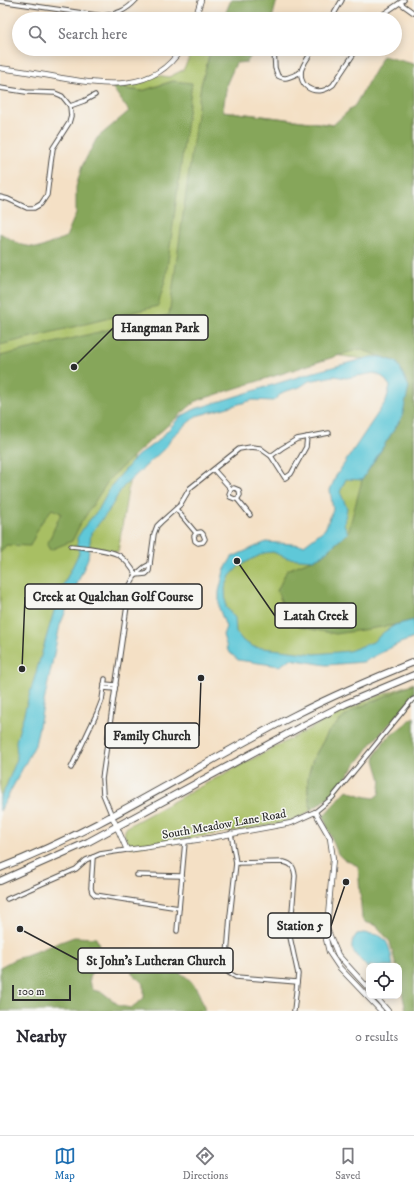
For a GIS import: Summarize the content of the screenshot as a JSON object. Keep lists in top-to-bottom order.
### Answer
{
  "streets": {
    "street": ["South Meadow Lane Road"]
  },
  "places": [
    "Hangman Park",
    "Latah Creek",
    "Creek at Qualchan Golf Course",
    "Family Church",
    "Station 5",
    "St John's Lutheran Church"
  ],
  "scale_bar": "100 m",
  "page": {
    "search": "Search here",
    "scale": "100 m",
    "heading": ["Nearby", "0 results"],
    "nav": ["Map", "Directions", "Saved"]
  }
}
